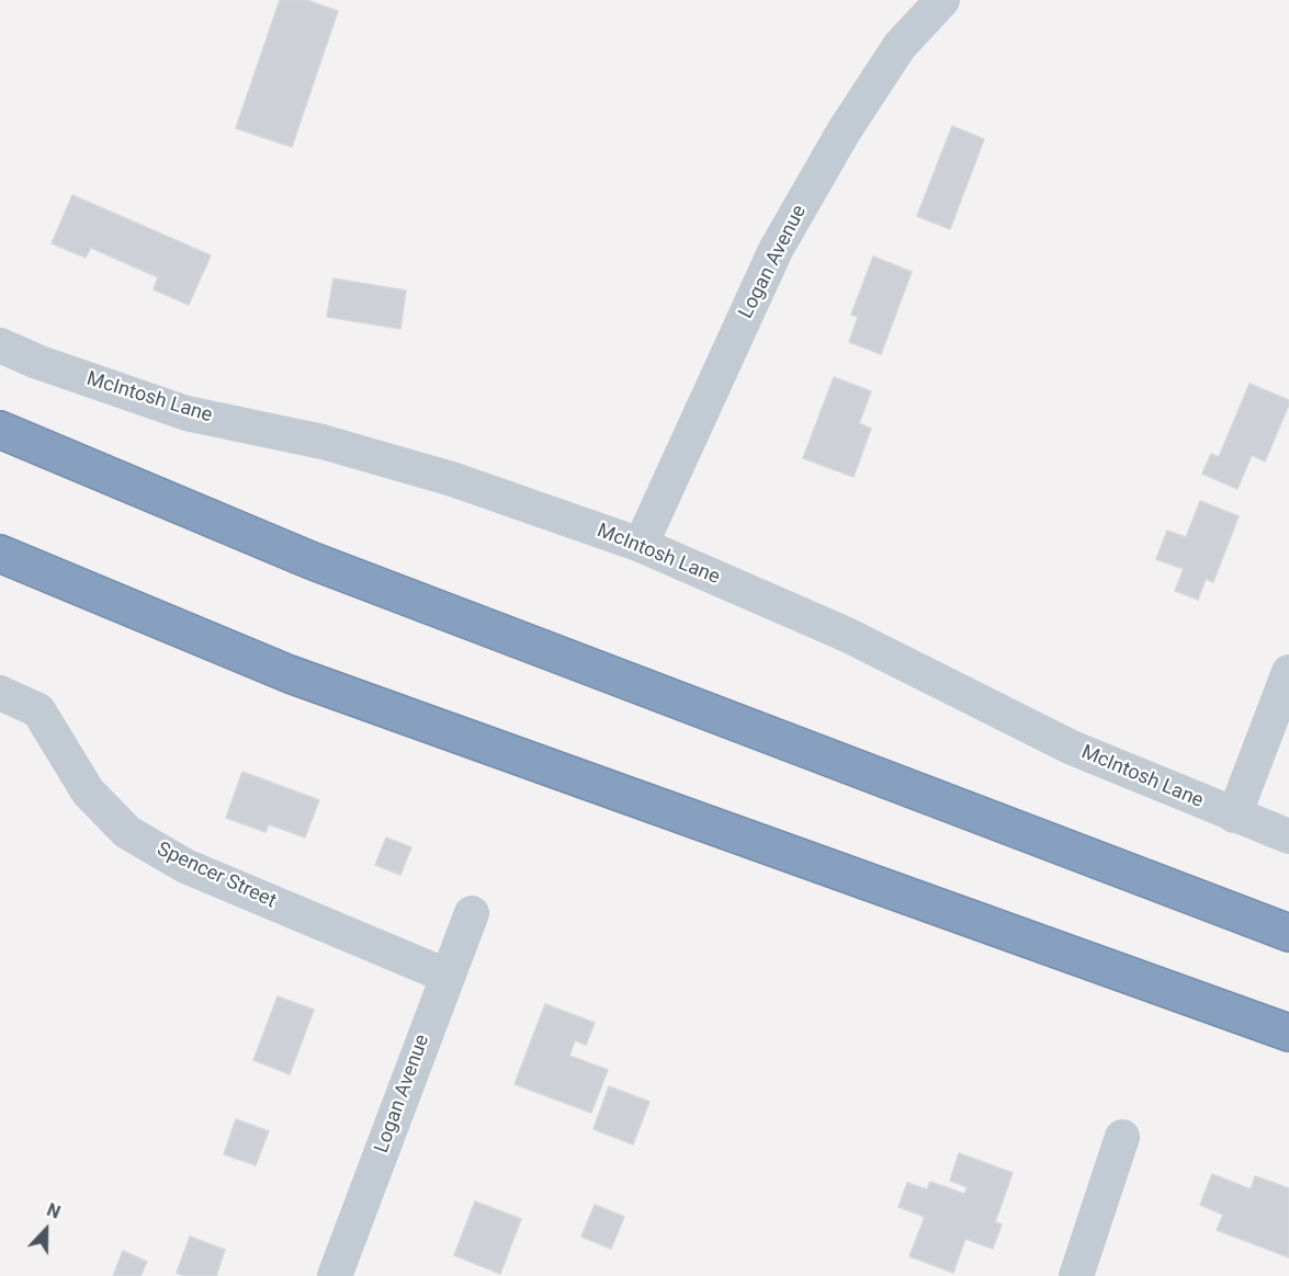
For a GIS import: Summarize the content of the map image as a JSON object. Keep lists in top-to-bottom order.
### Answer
{
  "streets": {
    "street": ["Logan Avenue", "McIntosh Lane", "Spencer Street"]
  },
  "crossings": [
    ["Logan Avenue", "McIntosh Lane"],
    ["Logan Avenue", "Spencer Street"]
  ],
  "north": "top"
}
